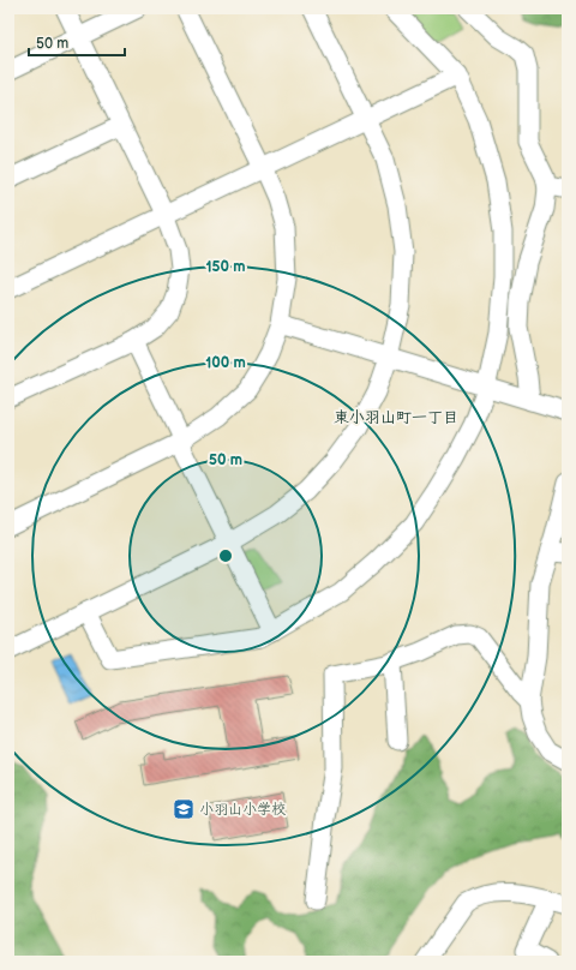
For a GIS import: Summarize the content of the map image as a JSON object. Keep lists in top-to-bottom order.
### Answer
{
  "districts": ["東小羽山町一丁目"],
  "places": {
    "school or university": ["小羽山小学校"]
  },
  "scale_bar": "50 m",
  "rings": ["150 m", "100 m", "50 m"]
}
